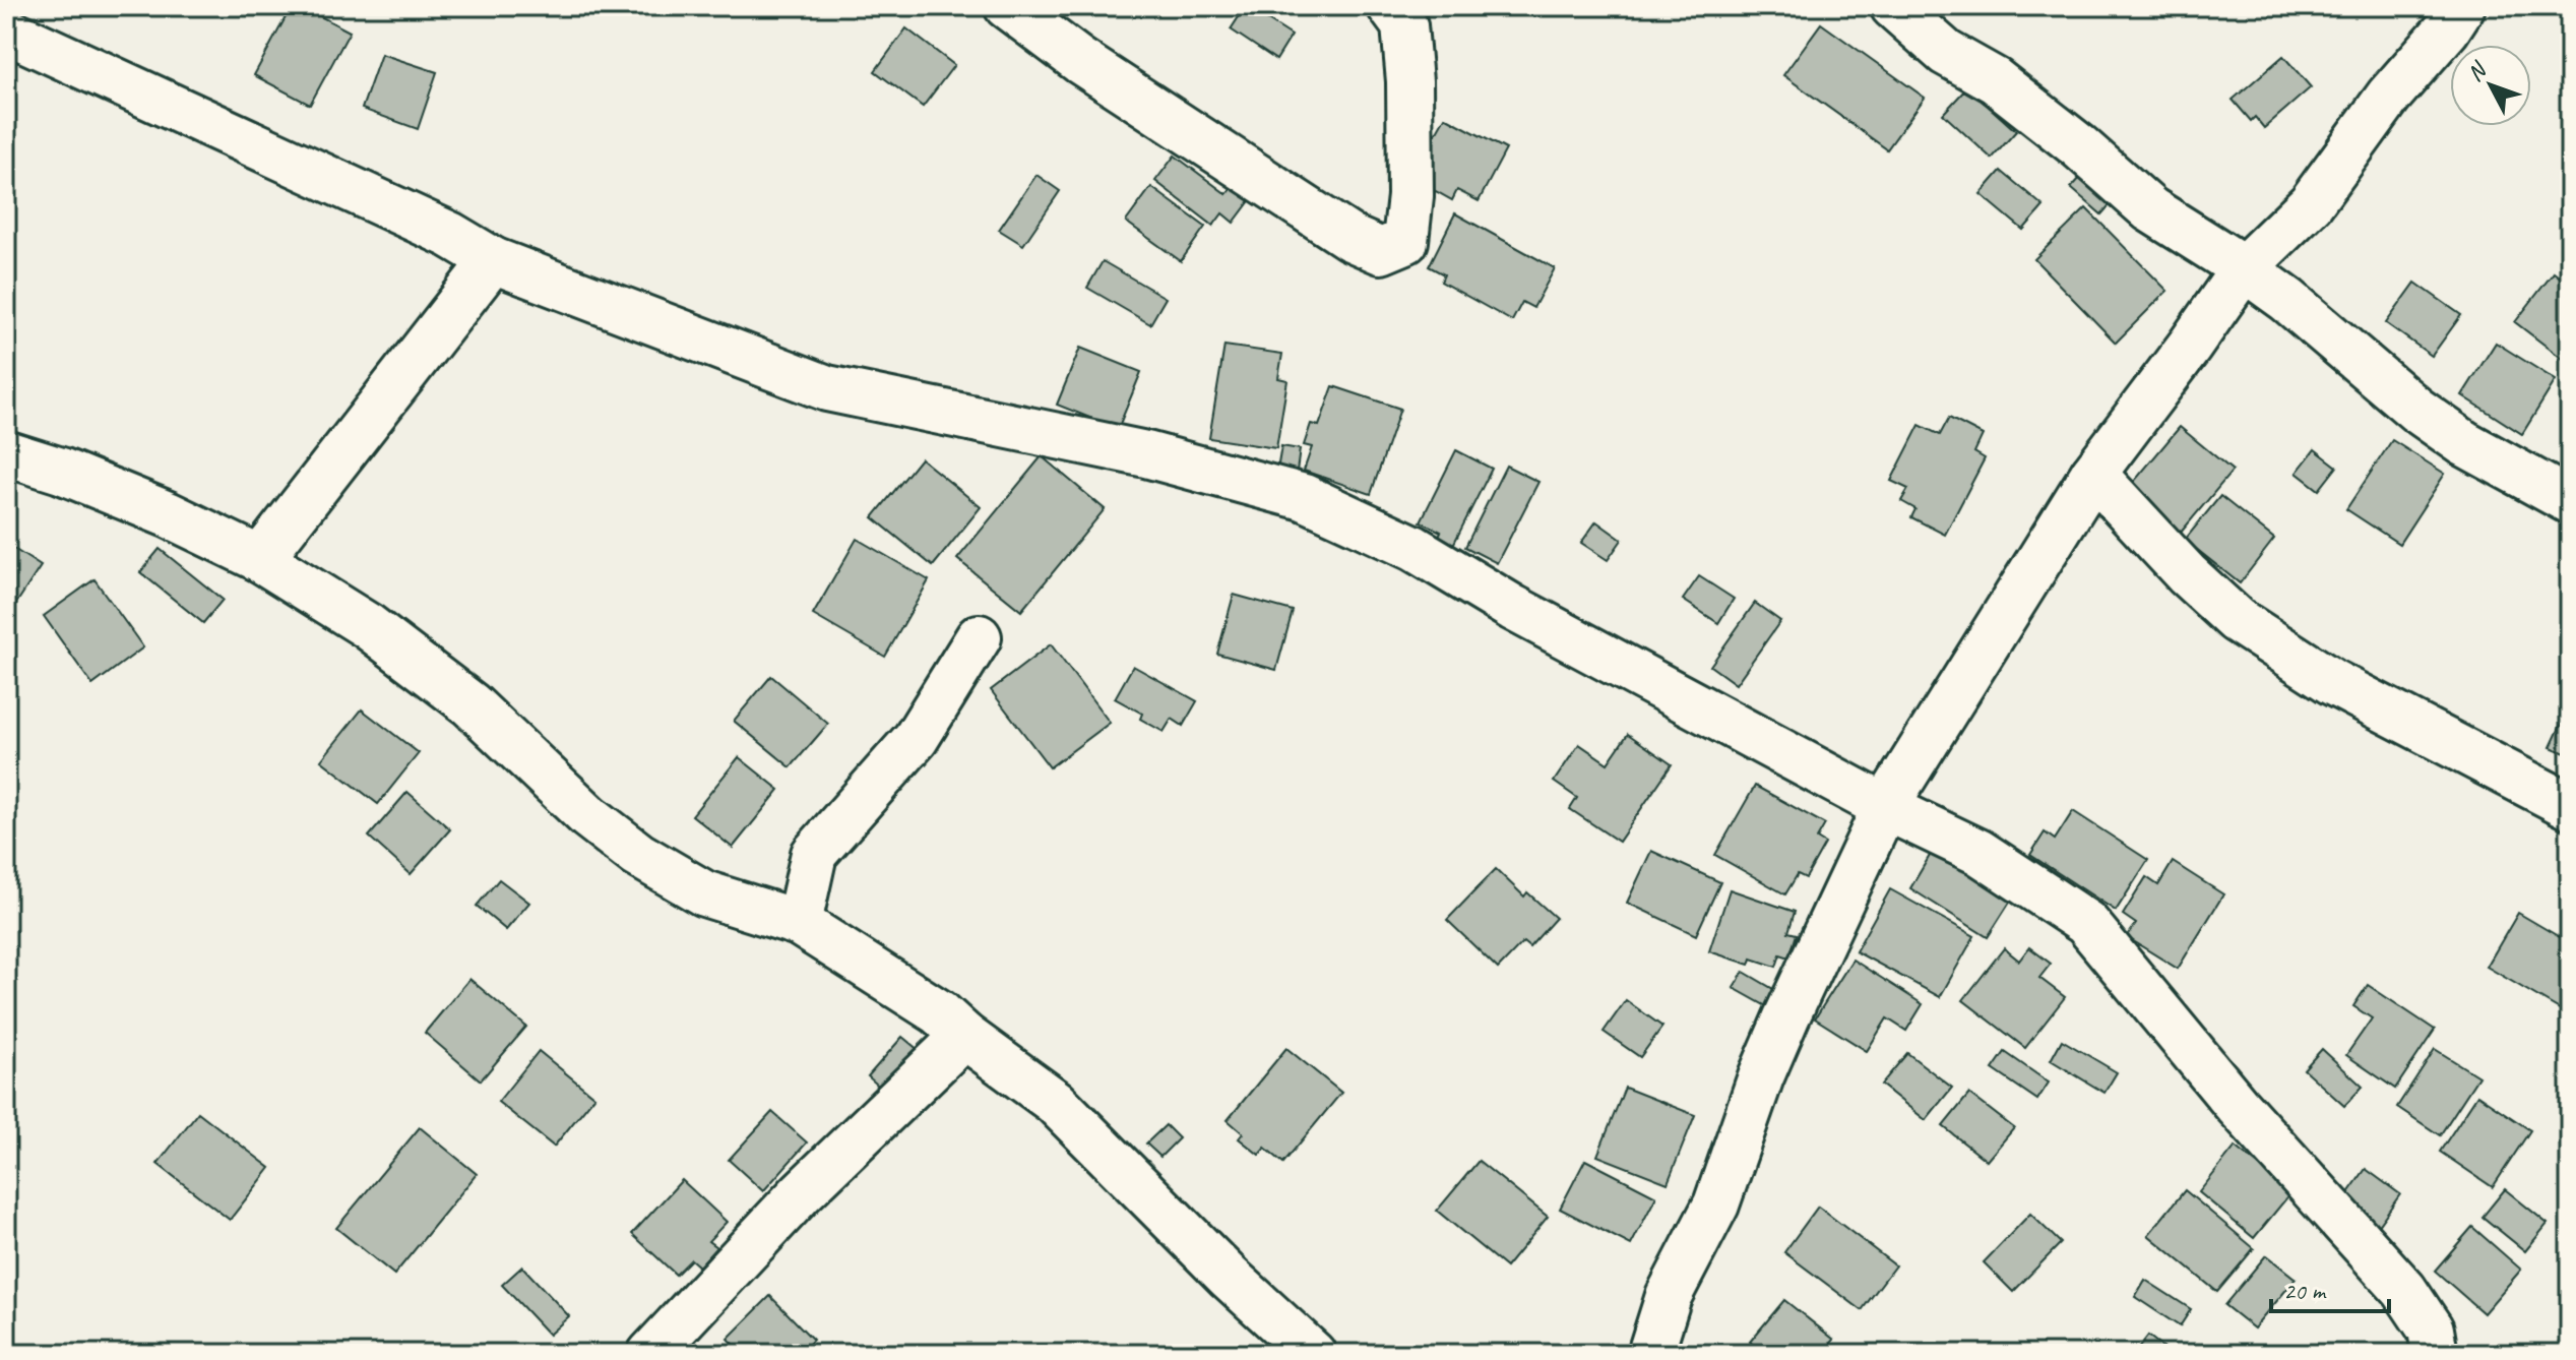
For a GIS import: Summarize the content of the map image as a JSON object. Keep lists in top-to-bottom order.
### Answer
{
  "scale_bar": "20 m",
  "north": "top left"
}
